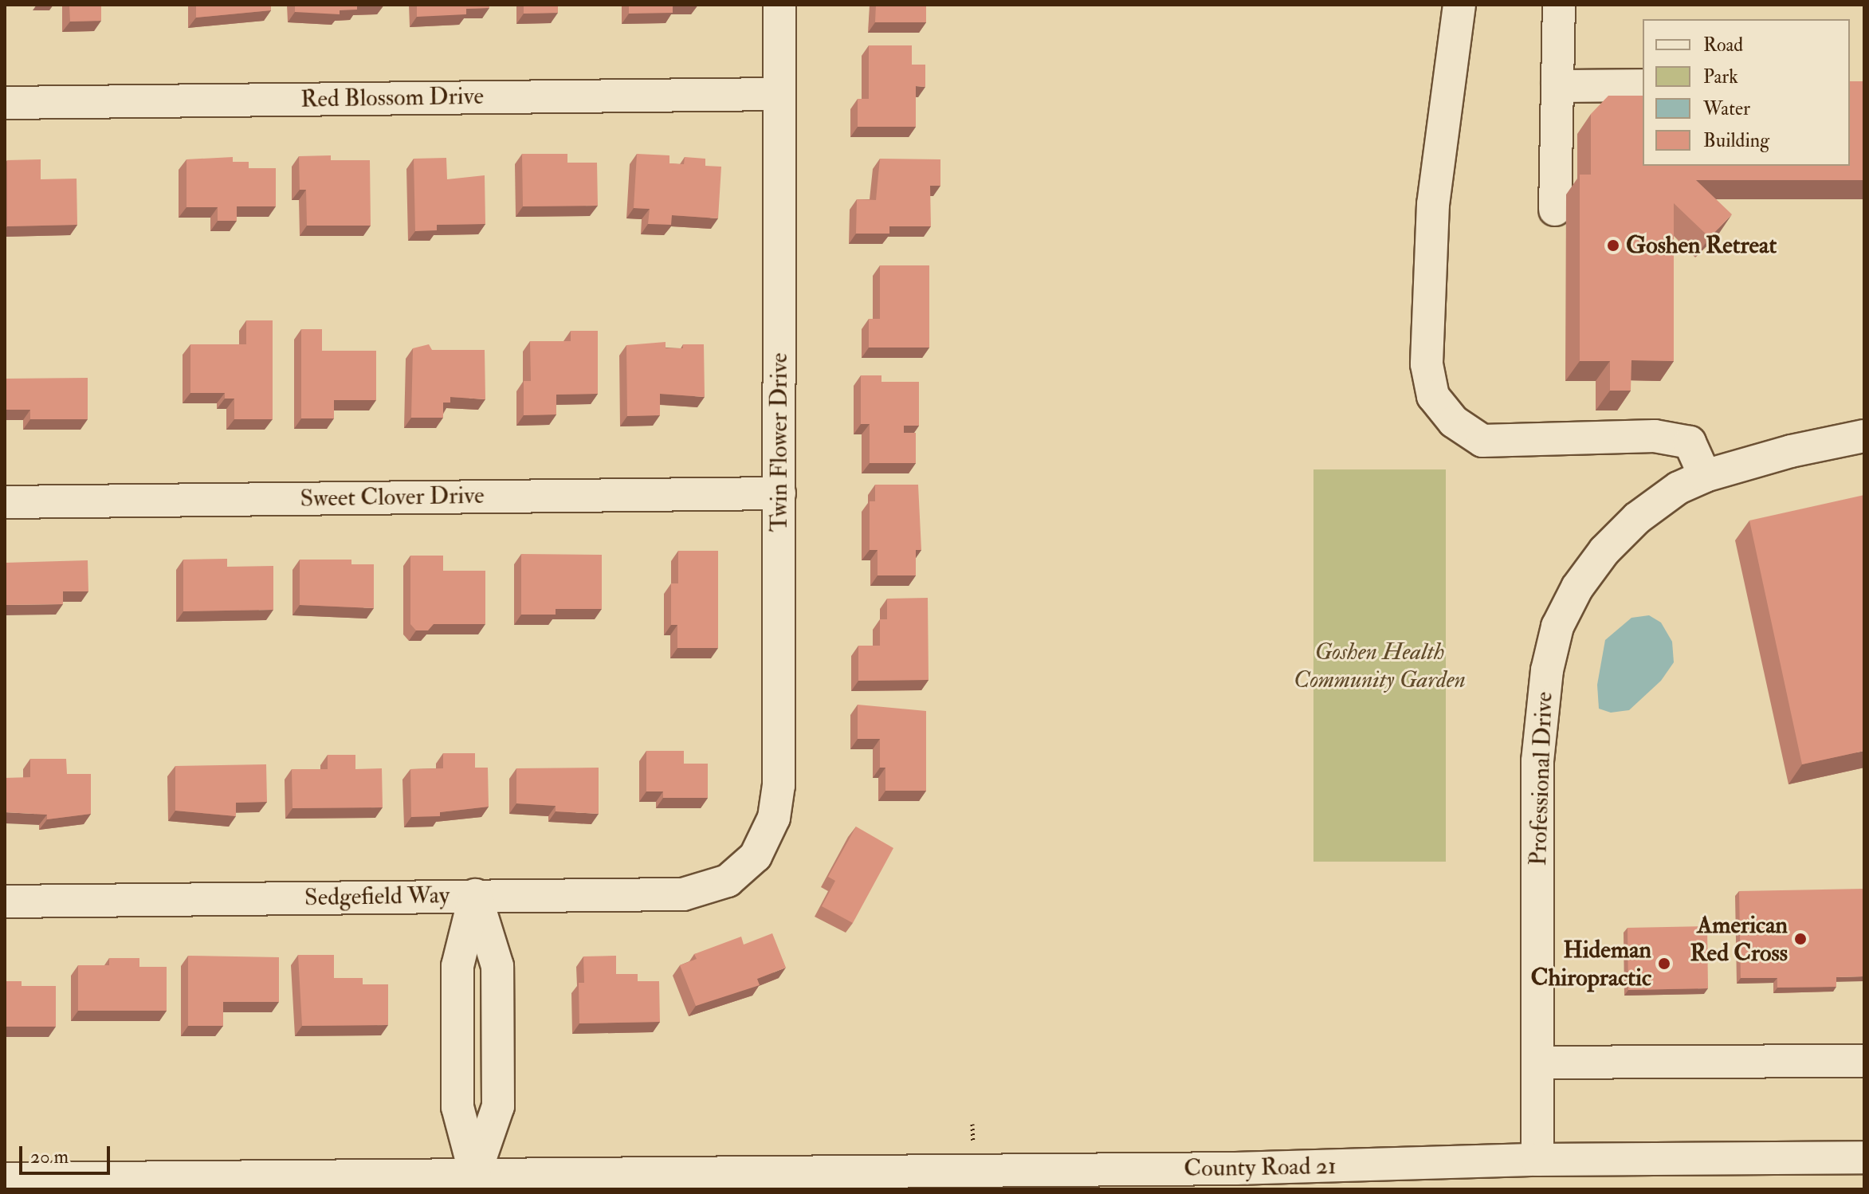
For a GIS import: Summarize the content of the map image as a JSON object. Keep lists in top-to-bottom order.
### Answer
{
  "streets": {
    "street": [
      "Red Blossom Drive",
      "Twin Flower Drive",
      "Sweet Clover Drive",
      "Professional Drive",
      "Sedgefield Way",
      "County Road 21"
    ]
  },
  "crossings": [
    ["Red Blossom Drive", "Twin Flower Drive"],
    ["Twin Flower Drive", "Sweet Clover Drive"],
    ["Twin Flower Drive", "Sedgefield Way"],
    ["Professional Drive", "County Road 21"]
  ],
  "parks": ["Goshen Health Community Garden"],
  "places": ["Goshen Retreat", "American Red Cross", "Hideman Chiropractic"],
  "legend": [
    "Road",
    "Park",
    "Water",
    "Building"
  ],
  "scale_bar": "20 m"
}
